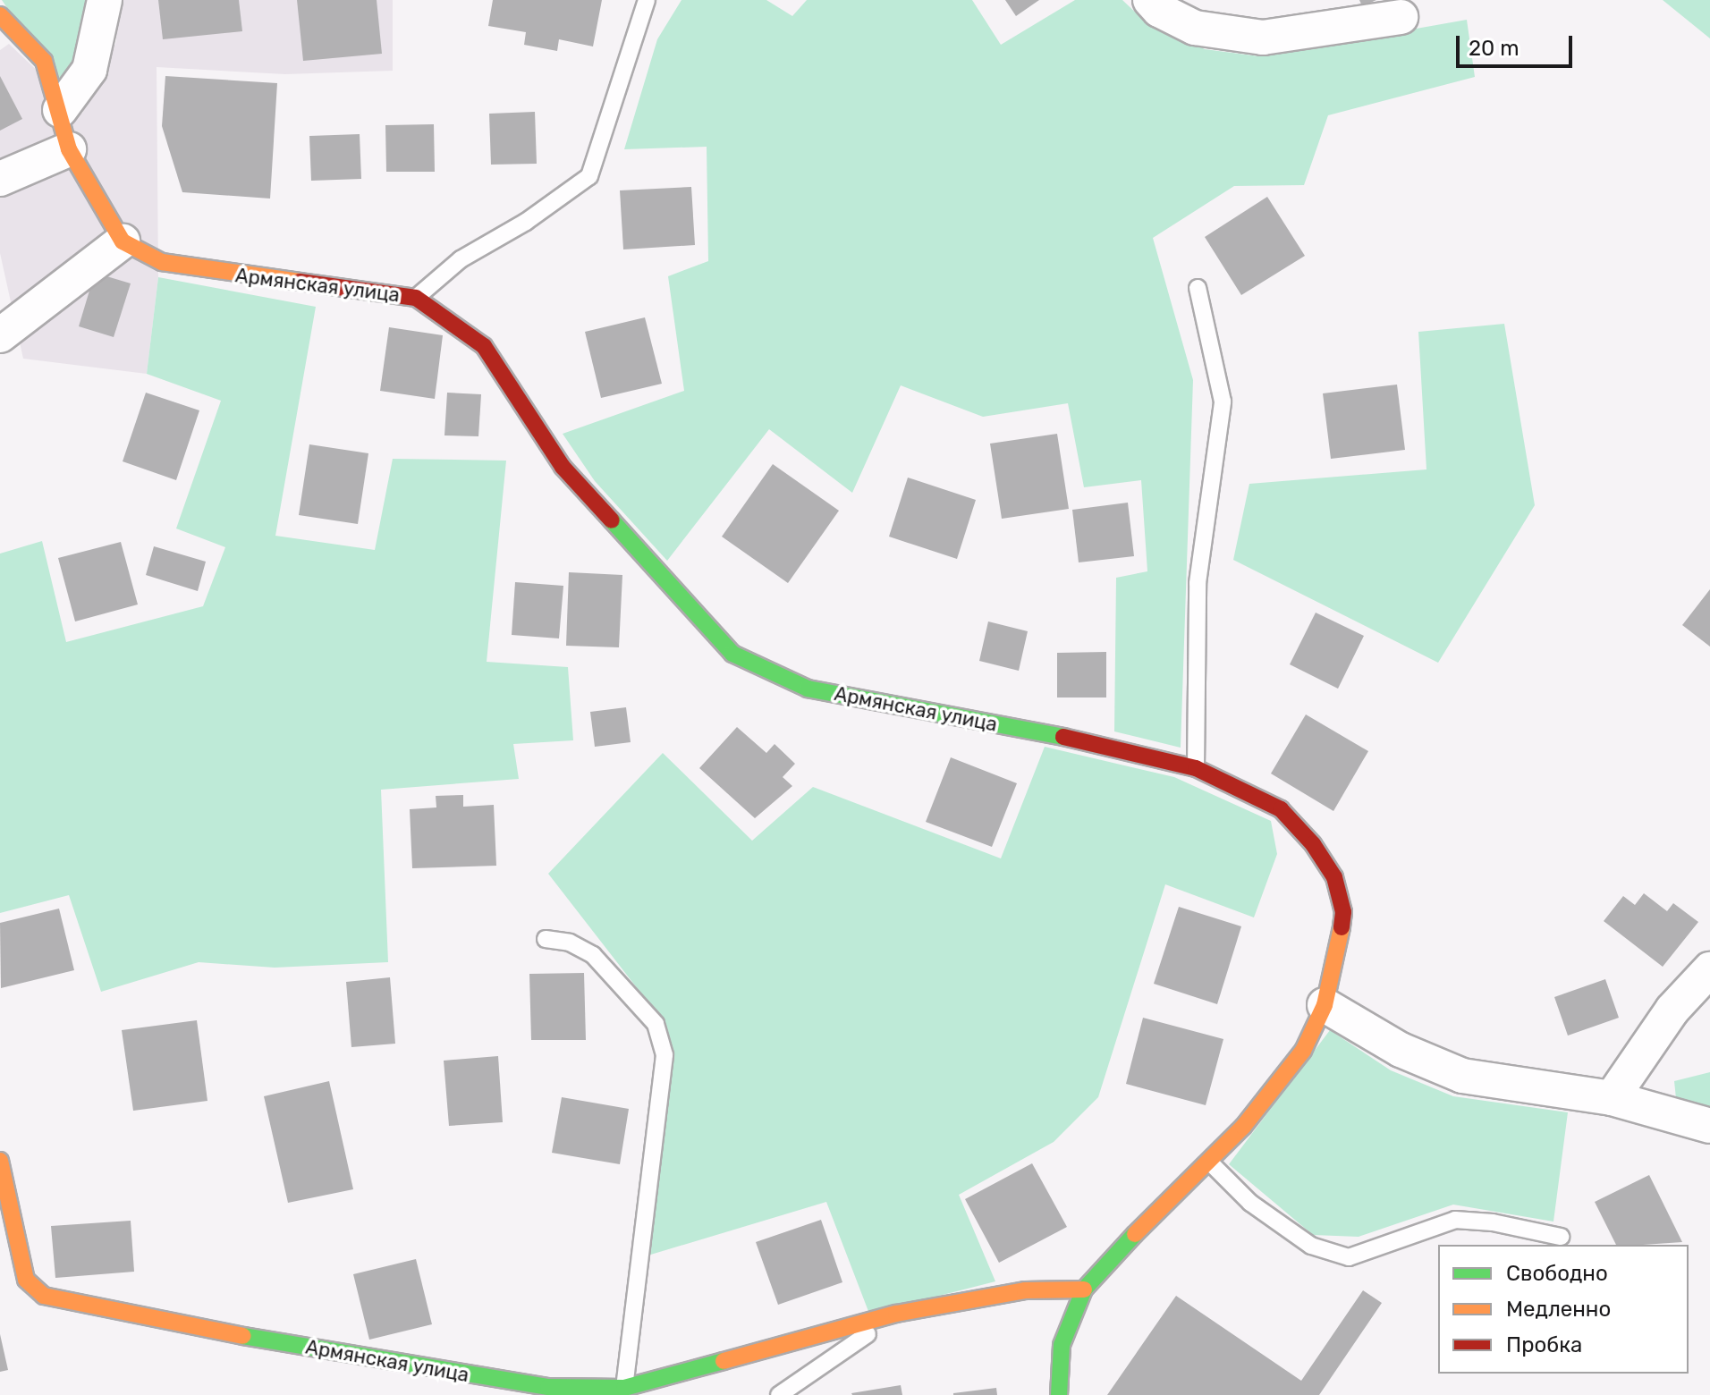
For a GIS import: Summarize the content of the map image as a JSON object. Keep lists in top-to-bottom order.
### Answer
{
  "streets": {
    "street": ["Армянская улица"]
  },
  "legend": ["Свободно", "Медленно", "Пробка"],
  "scale_bar": "20 m"
}
